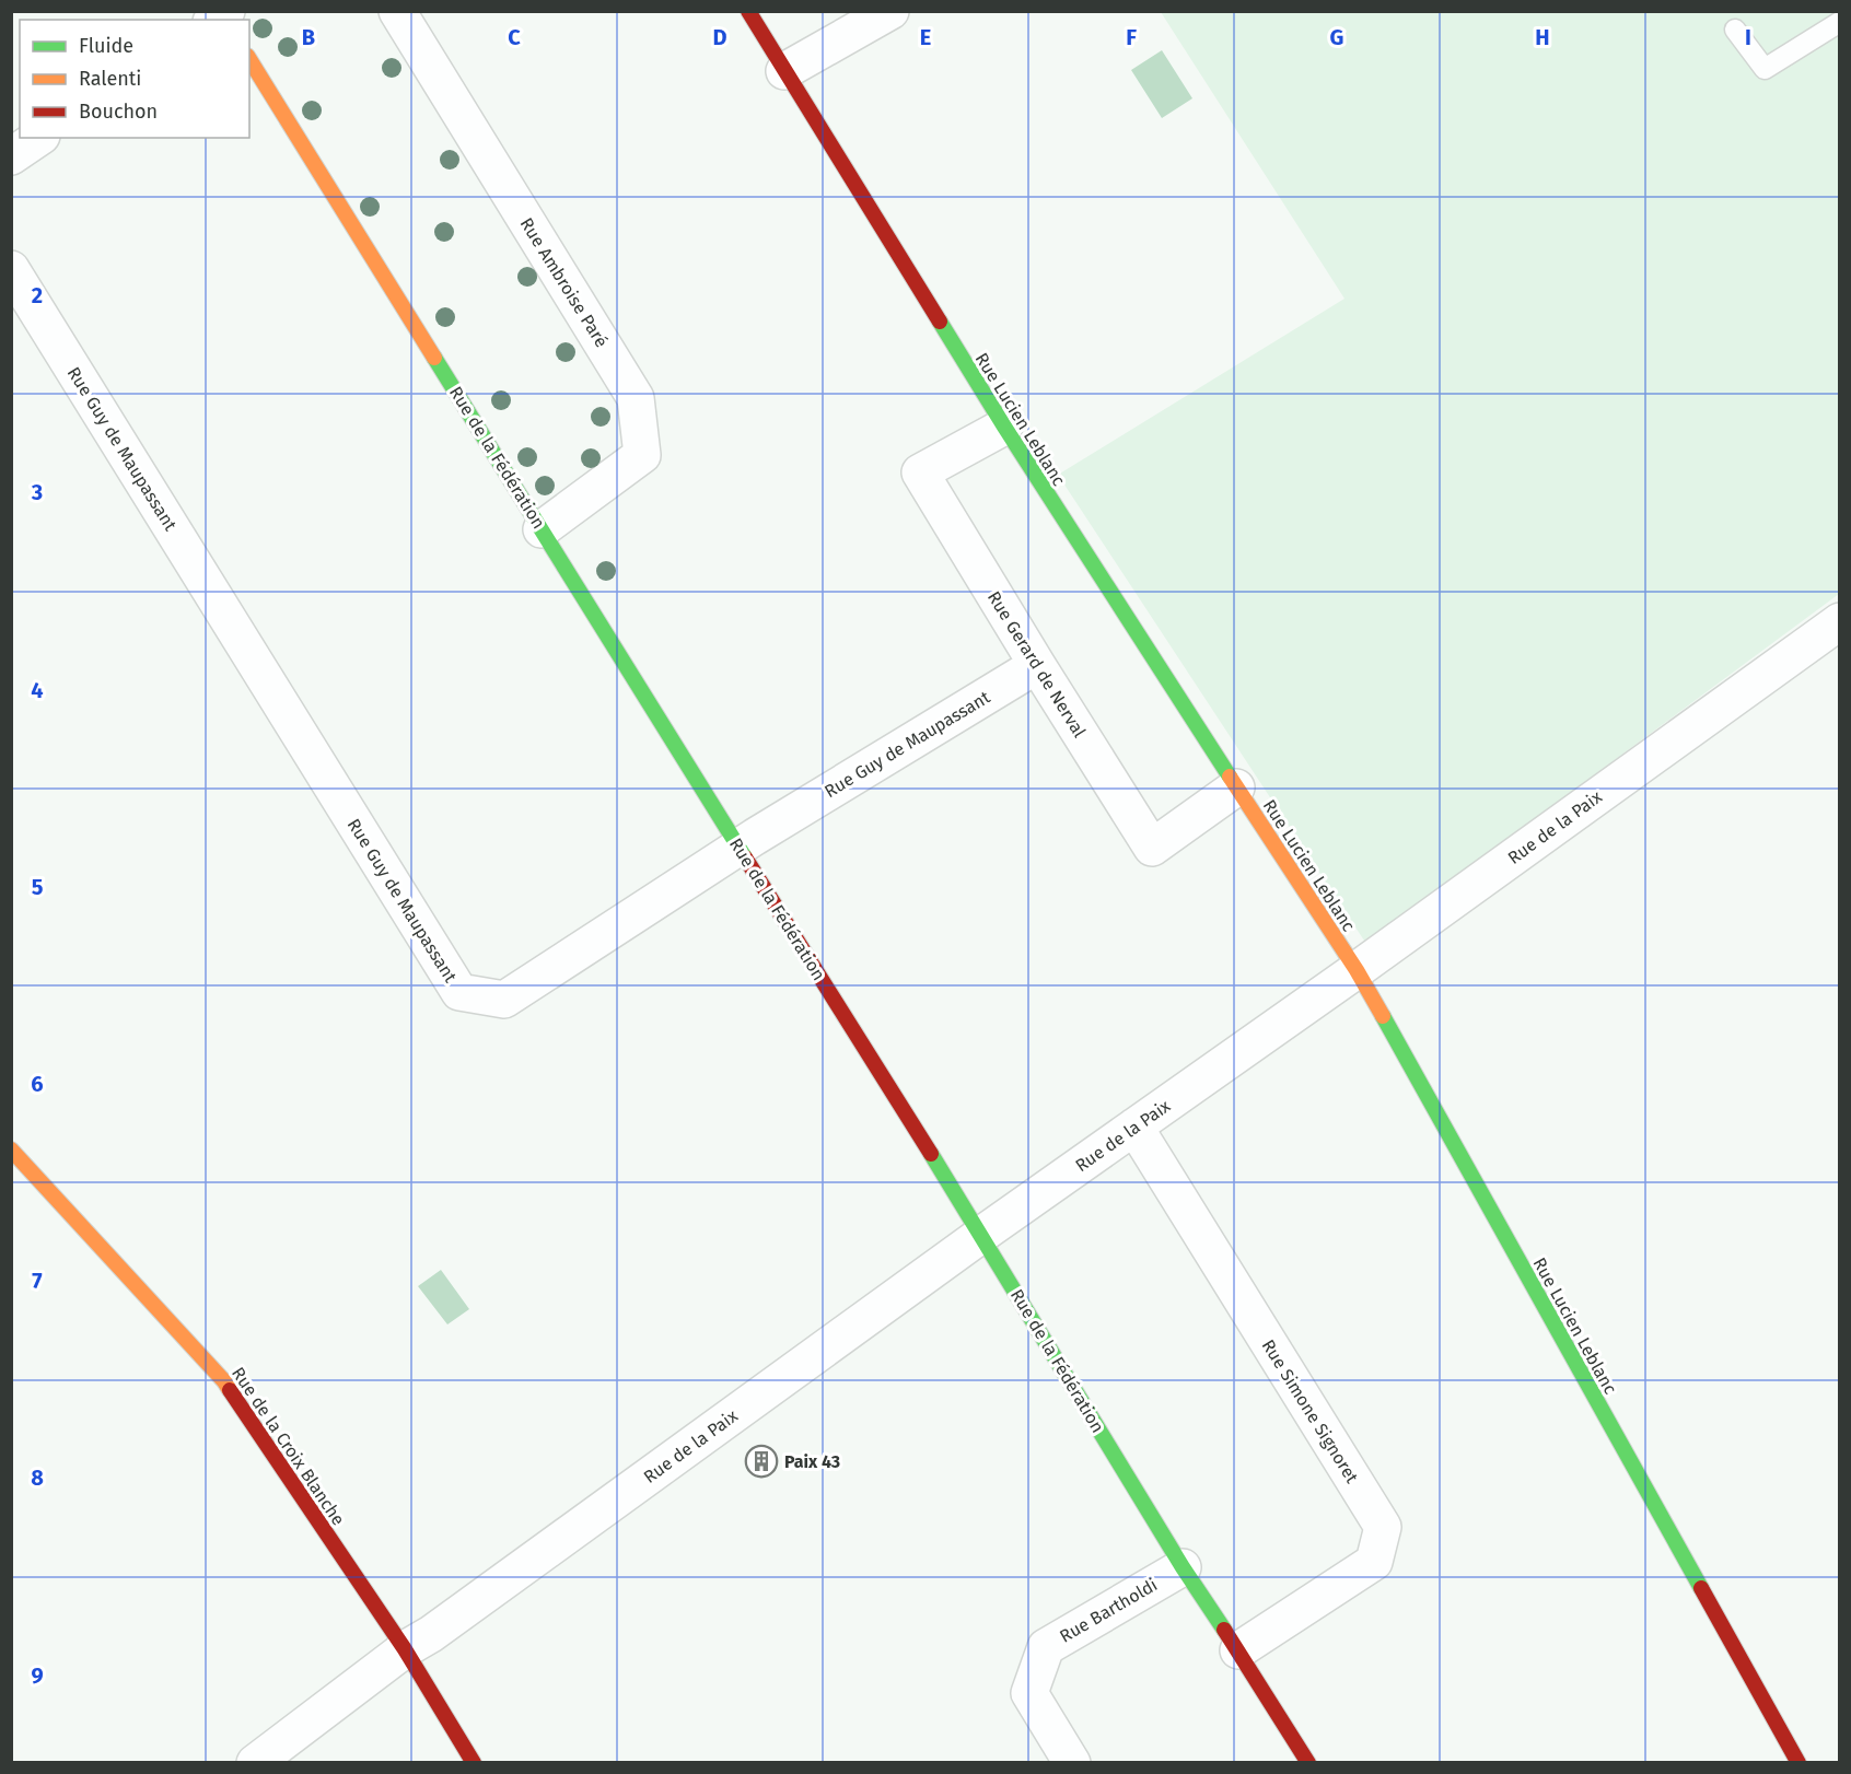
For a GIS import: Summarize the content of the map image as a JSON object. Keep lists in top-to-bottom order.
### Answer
{
  "streets": {
    "street": [
      "Rue Ambroise Paré",
      "Rue Lucien Leblanc",
      "Rue Guy de Maupassant",
      "Rue de la Fédération",
      "Rue Gerard de Nerval",
      "Rue de la Paix",
      "Rue Simone Signoret",
      "Rue de la Croix Blanche",
      "Rue Bartholdi"
    ]
  },
  "crossings": [
    ["Rue Ambroise Paré", "Rue de la Fédération"],
    ["Rue Lucien Leblanc", "Rue Gerard de Nerval"],
    ["Rue Lucien Leblanc", "Rue de la Paix"],
    ["Rue Guy de Maupassant", "Rue de la Fédération"],
    ["Rue Guy de Maupassant", "Rue Gerard de Nerval"],
    ["Rue de la Fédération", "Rue de la Paix"],
    ["Rue de la Fédération", "Rue Simone Signoret"],
    ["Rue de la Fédération", "Rue Bartholdi"],
    ["Rue de la Paix", "Rue Simone Signoret"],
    ["Rue de la Paix", "Rue de la Croix Blanche"]
  ],
  "places": {
    "building": ["Paix 43"]
  },
  "legend": ["Fluide", "Ralenti", "Bouchon"],
  "grid": {
    "columns": [
      "B",
      "C",
      "D",
      "E",
      "F",
      "G",
      "H",
      "I"
    ],
    "rows": [
      "2",
      "3",
      "4",
      "5",
      "6",
      "7",
      "8",
      "9"
    ]
  }
}
